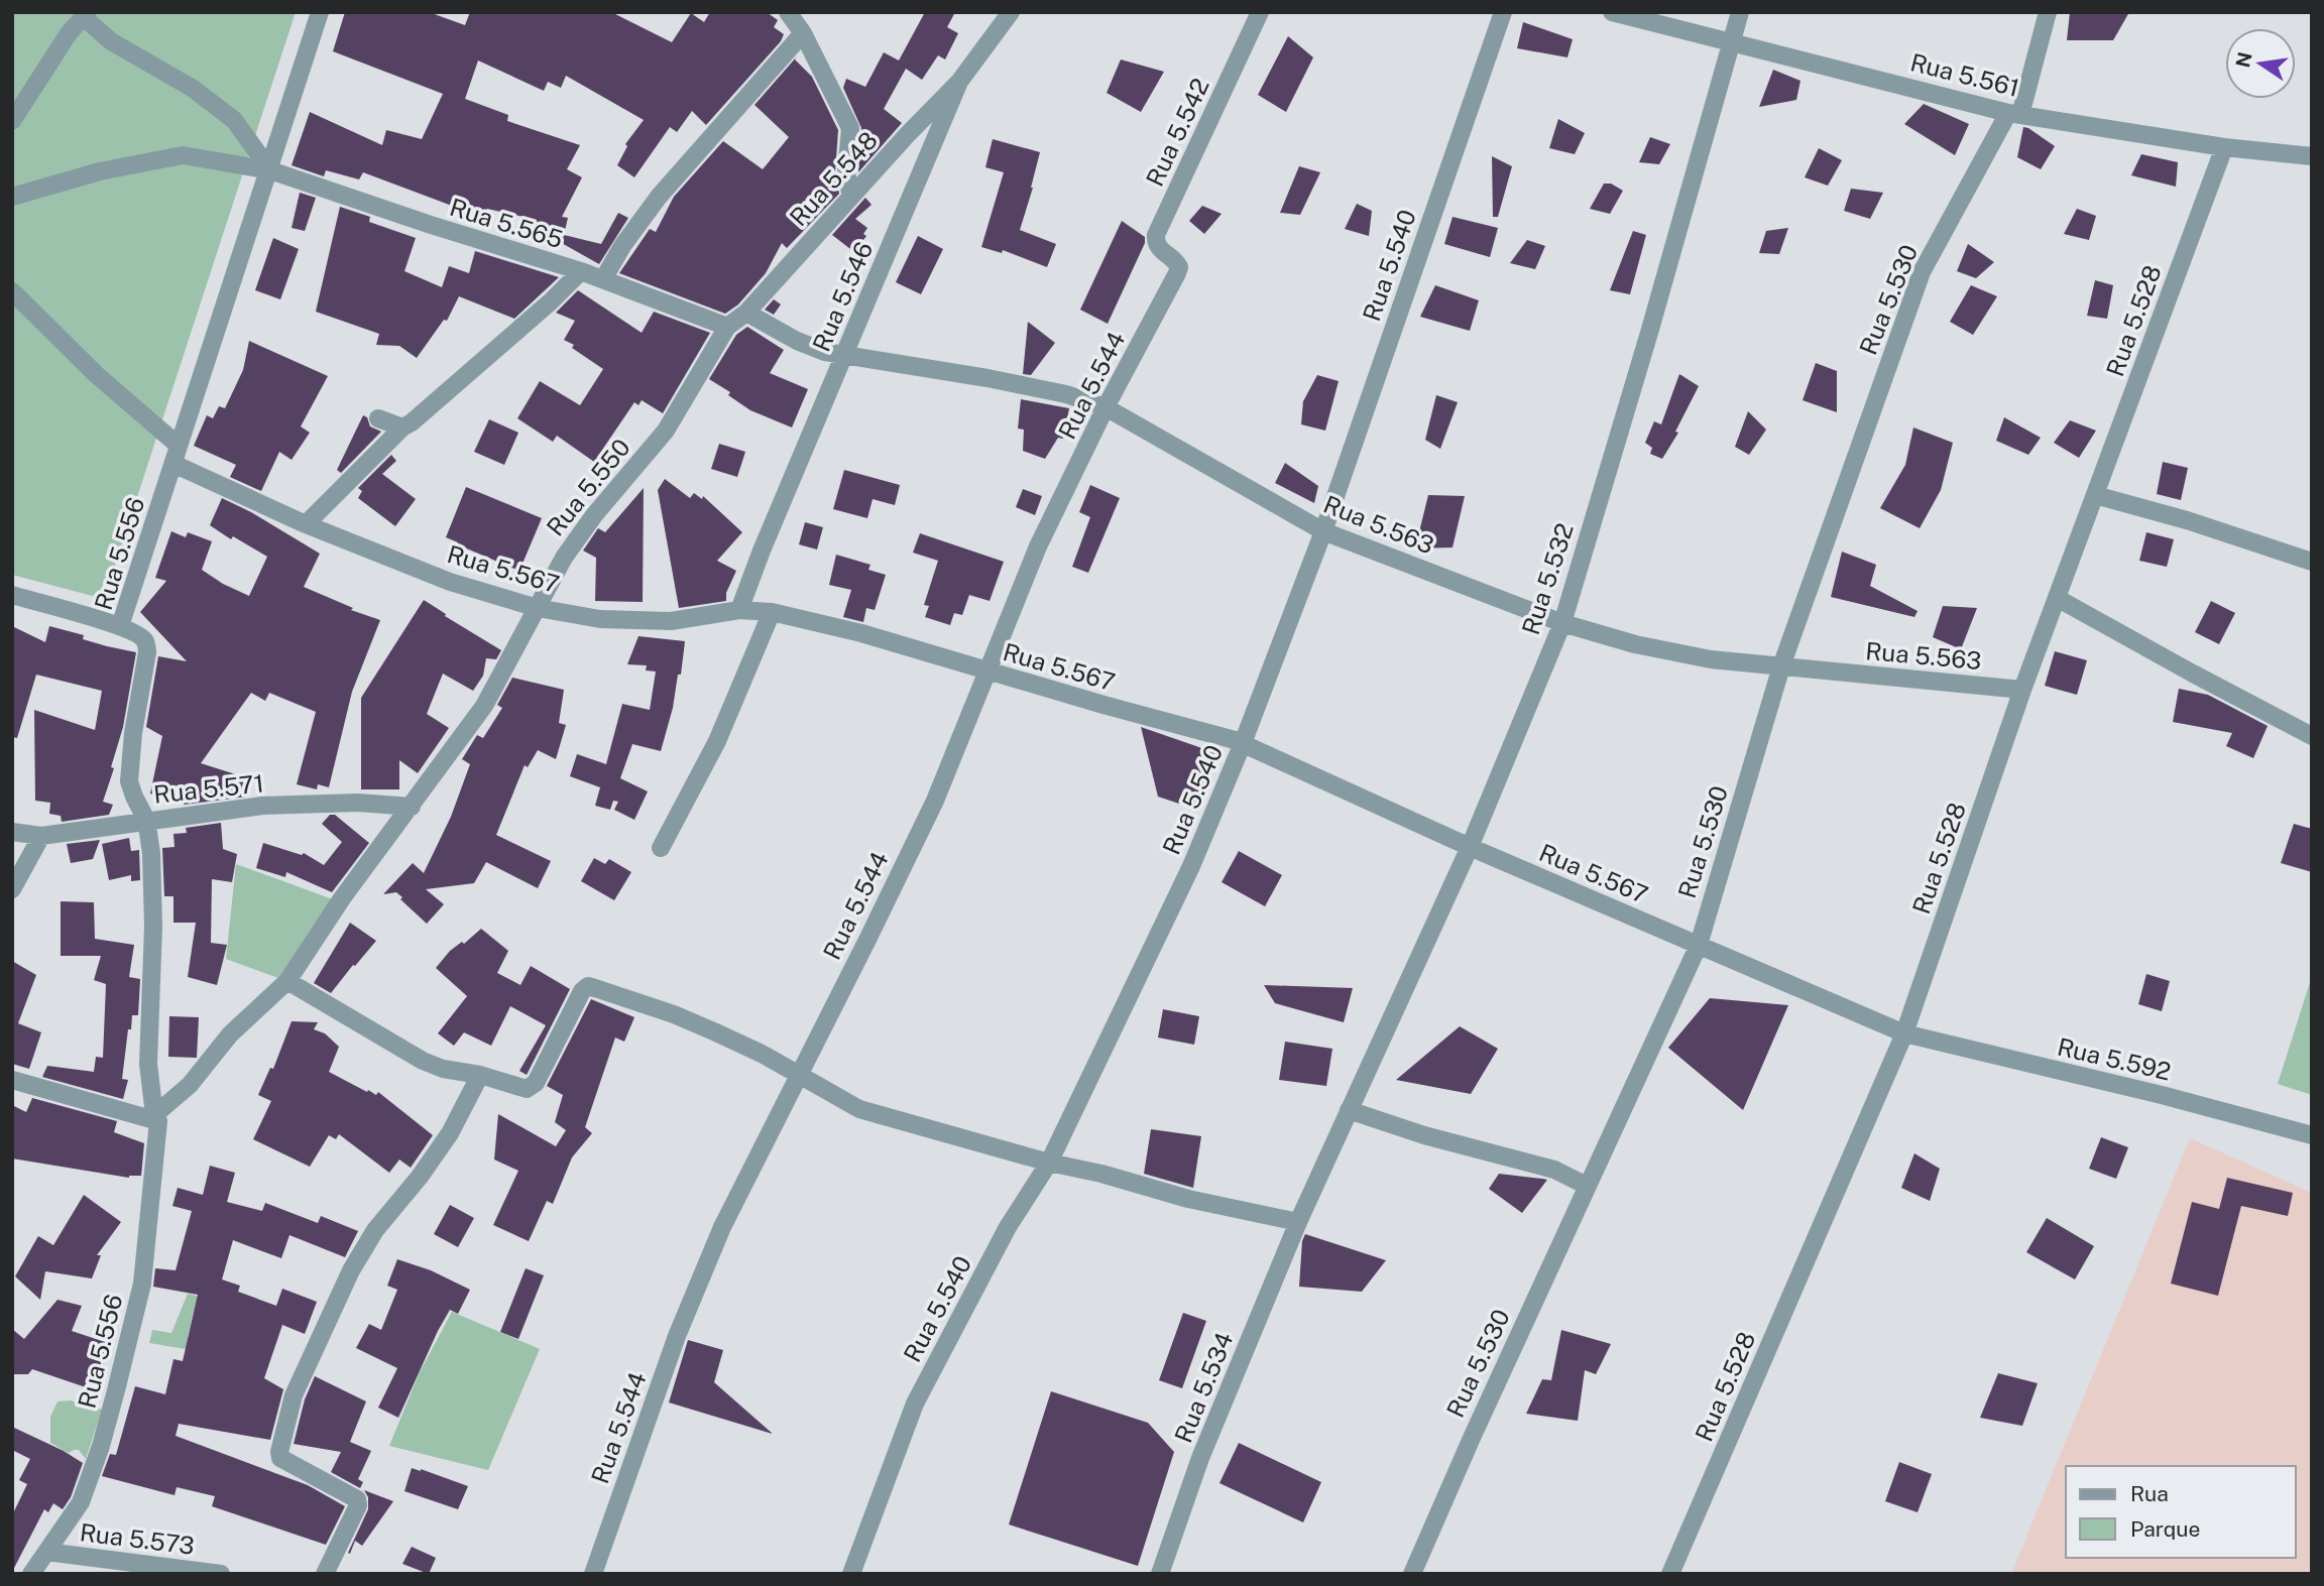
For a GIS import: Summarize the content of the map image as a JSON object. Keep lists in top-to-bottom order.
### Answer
{
  "streets": {
    "street": [
      "Rua 5.561",
      "Rua 5.542",
      "Rua 5.548",
      "Rua 5.565",
      "Rua 5.540",
      "Rua 5.546",
      "Rua 5.530",
      "Rua 5.528",
      "Rua 5.544",
      "Rua 5.550",
      "Rua 5.563",
      "Rua 5.556",
      "Rua 5.567",
      "Rua 5.532",
      "Rua 5.571",
      "Rua 5.592",
      "Rua 5.534",
      "Rua 5.573"
    ]
  },
  "crossings": [
    ["Rua 5.561", "Rua 5.530"],
    ["Rua 5.561", "Rua 5.528"],
    ["Rua 5.561", "Rua 5.532"],
    ["Rua 5.542", "Rua 5.544"],
    ["Rua 5.548", "Rua 5.546"],
    ["Rua 5.548", "Rua 5.550"],
    ["Rua 5.548", "Rua 5.563"],
    ["Rua 5.565", "Rua 5.550"],
    ["Rua 5.565", "Rua 5.556"],
    ["Rua 5.540", "Rua 5.563"],
    ["Rua 5.540", "Rua 5.567"],
    ["Rua 5.546", "Rua 5.563"],
    ["Rua 5.546", "Rua 5.567"],
    ["Rua 5.530", "Rua 5.563"],
    ["Rua 5.530", "Rua 5.567"],
    ["Rua 5.528", "Rua 5.563"],
    ["Rua 5.528", "Rua 5.567"],
    ["Rua 5.528", "Rua 5.592"],
    ["Rua 5.544", "Rua 5.563"],
    ["Rua 5.544", "Rua 5.567"],
    ["Rua 5.550", "Rua 5.563"],
    ["Rua 5.550", "Rua 5.556"],
    ["Rua 5.550", "Rua 5.567"],
    ["Rua 5.550", "Rua 5.571"],
    ["Rua 5.563", "Rua 5.532"],
    ["Rua 5.556", "Rua 5.567"],
    ["Rua 5.556", "Rua 5.571"],
    ["Rua 5.556", "Rua 5.573"],
    ["Rua 5.567", "Rua 5.532"],
    ["Rua 5.567", "Rua 5.592"],
    ["Rua 5.532", "Rua 5.534"]
  ],
  "legend": ["Rua", "Parque"],
  "north": "left"
}
